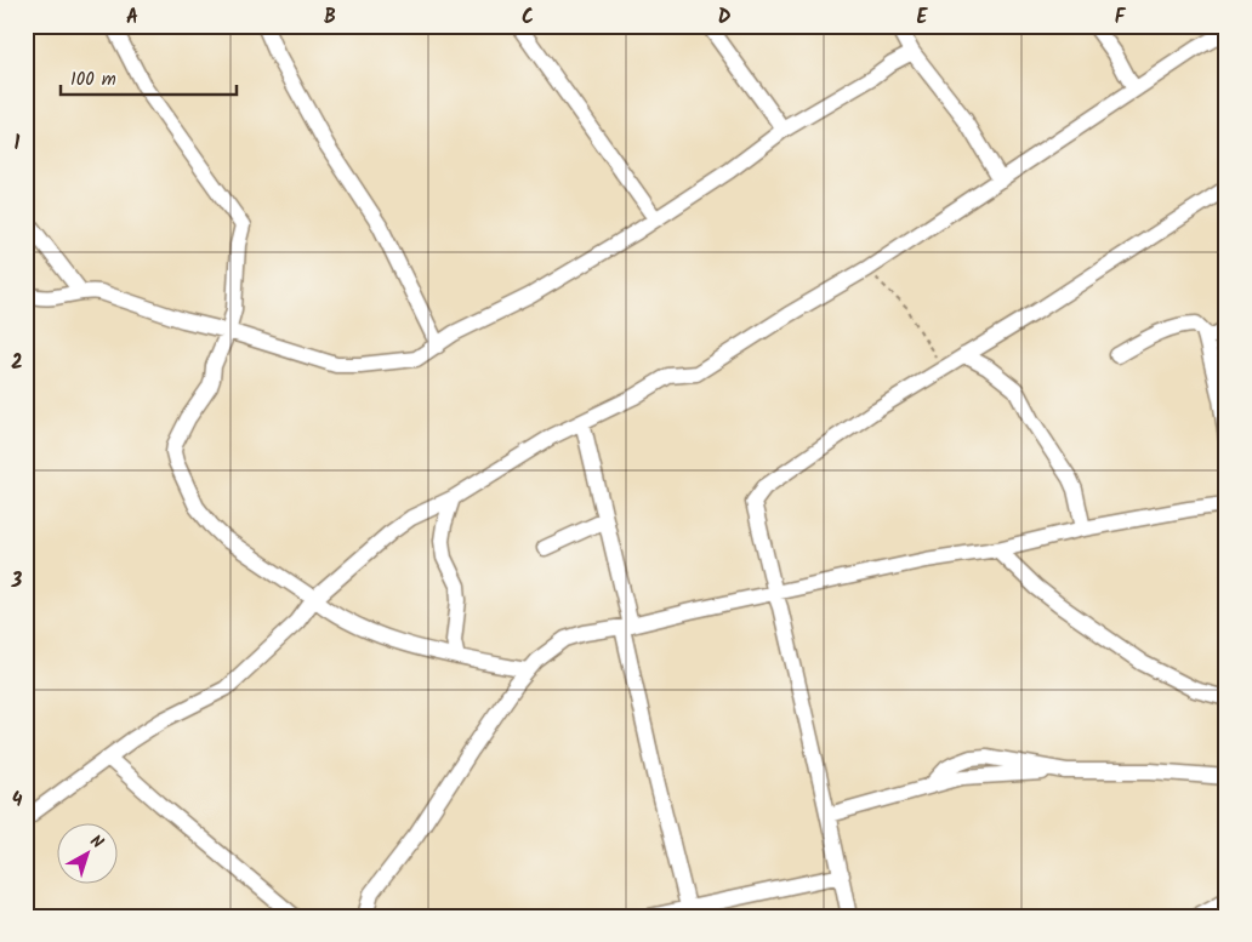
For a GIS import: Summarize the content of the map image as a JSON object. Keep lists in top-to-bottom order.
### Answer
{
  "scale_bar": "100 m",
  "north": "top right",
  "grid": {
    "columns": [
      "A",
      "B",
      "C",
      "D",
      "E",
      "F"
    ],
    "rows": [
      "1",
      "2",
      "3",
      "4"
    ]
  }
}
